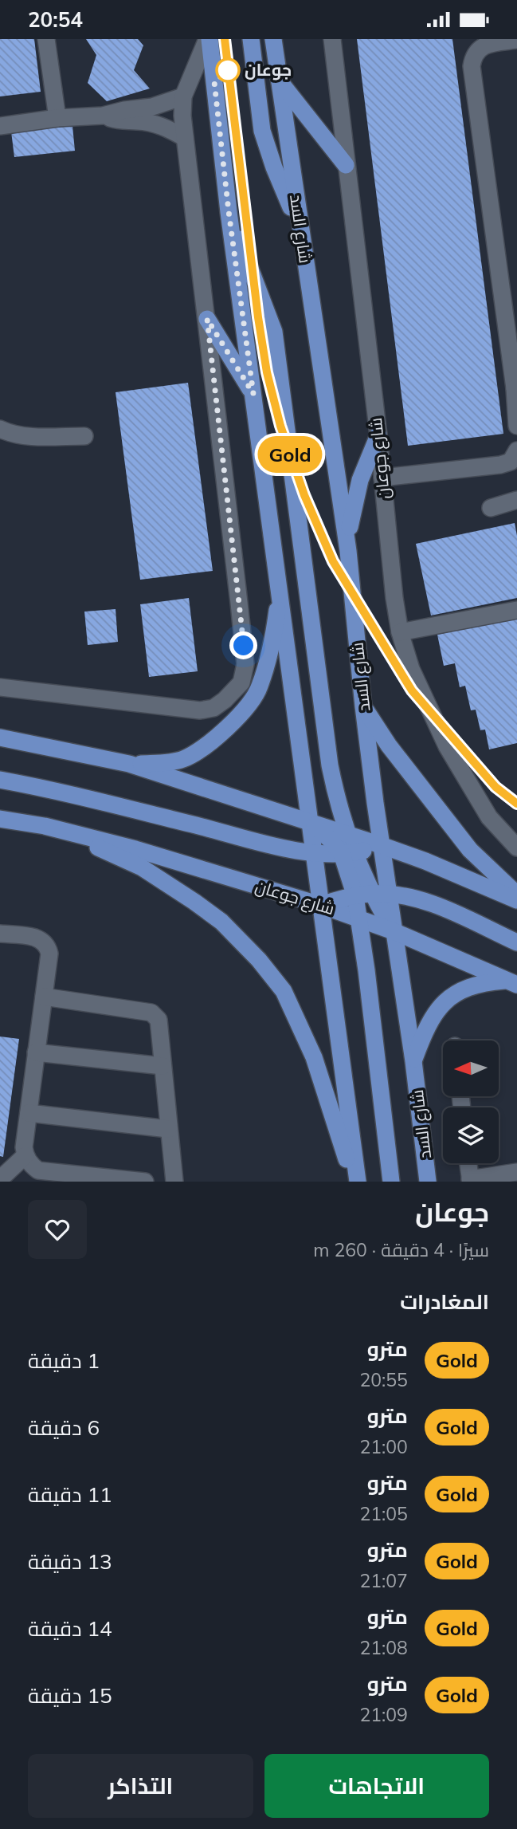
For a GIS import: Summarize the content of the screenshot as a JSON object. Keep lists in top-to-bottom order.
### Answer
{
  "streets": {
    "main road": ["شارع السد", "شارع جوعان"]
  },
  "crossings": [
    ["شارع السد", "شارع جوعان"]
  ],
  "places": ["جوعان"],
  "lines": ["metro line Gold"],
  "north": "left",
  "page": {
    "status": "20:54",
    "on_map": "Gold",
    "heading": [
      ["جوعان", "سيرًا · 4 دقيقة · 260 m"],
      "المغادرات"
    ],
    "list": [
      {
        "mark": "Gold",
        "name": "مترو",
        "note": "20:55",
        "value": "1 دقيقة"
      },
      {
        "mark": "Gold",
        "name": "مترو",
        "note": "21:00",
        "value": "6 دقيقة"
      },
      {
        "mark": "Gold",
        "name": "مترو",
        "note": "21:05",
        "value": "11 دقيقة"
      },
      {
        "mark": "Gold",
        "name": "مترو",
        "note": "21:07",
        "value": "13 دقيقة"
      },
      {
        "mark": "Gold",
        "name": "مترو",
        "note": "21:08",
        "value": "14 دقيقة"
      },
      {
        "mark": "Gold",
        "name": "مترو",
        "note": "21:09",
        "value": "15 دقيقة"
      }
    ],
    "buttons": ["الاتجاهات", "التذاكر"]
  }
}
